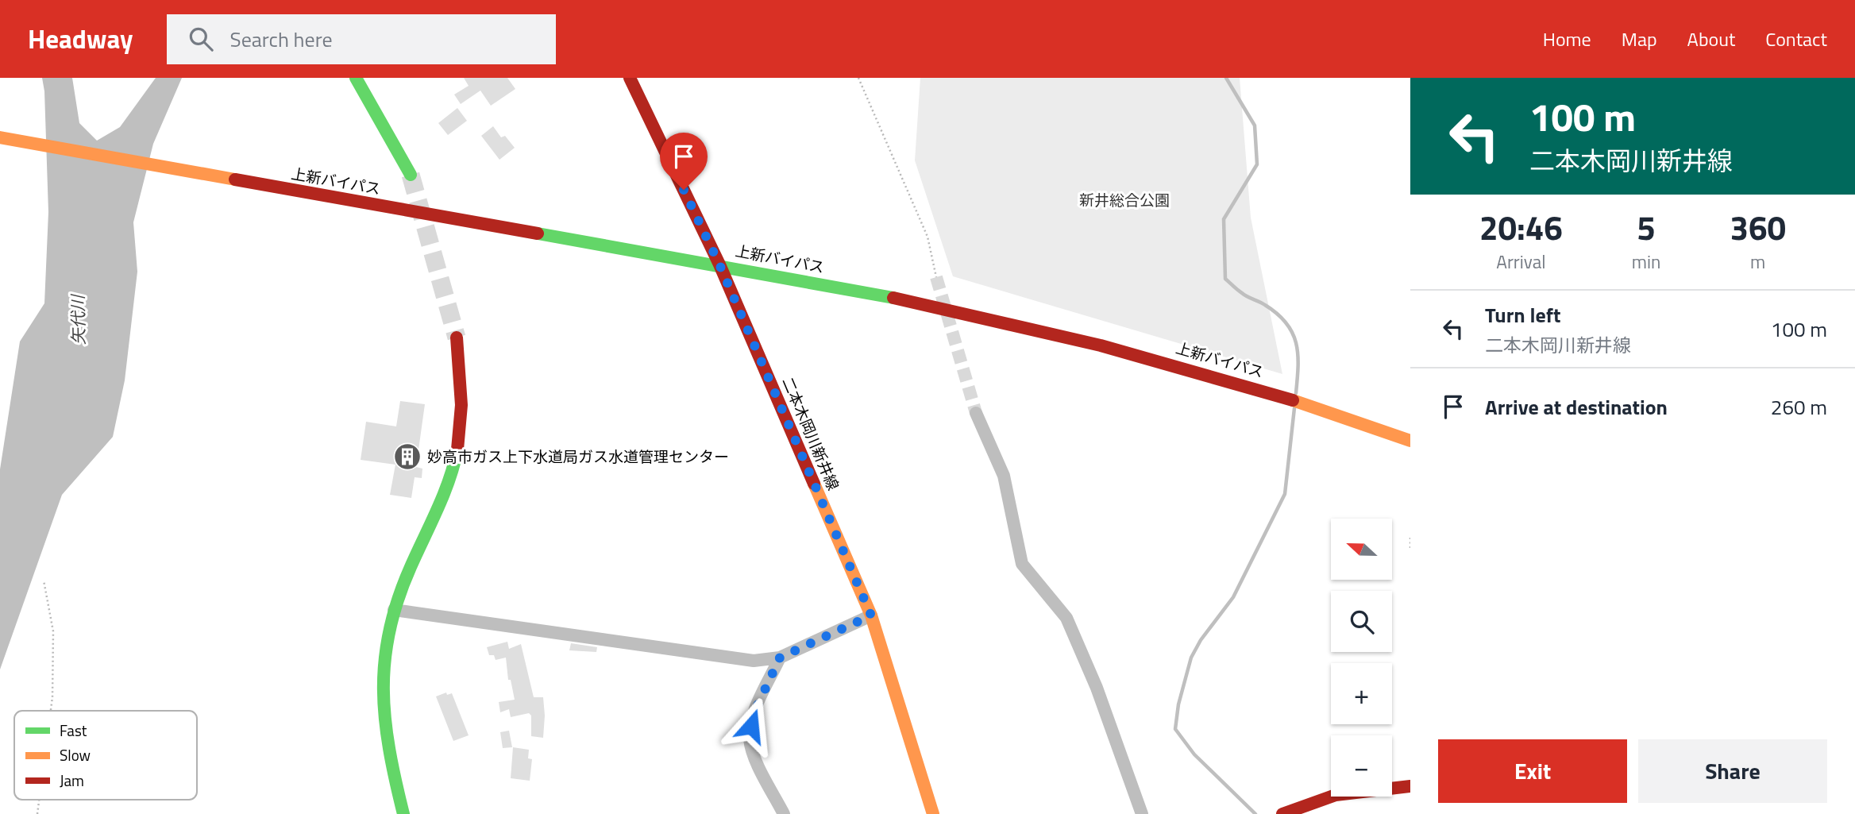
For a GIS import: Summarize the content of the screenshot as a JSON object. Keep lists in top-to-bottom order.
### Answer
{
  "streets": {
    "main road": ["上新バイパス", "二本木岡川新井線"]
  },
  "crossings": [
    ["上新バイパス", "二本木岡川新井線"]
  ],
  "water": ["矢代川"],
  "parks": ["新井総合公園"],
  "places": {
    "building": ["妙高市ガス上下水道局ガス水道管理センター"]
  },
  "legend": ["Fast", "Slow", "Jam"],
  "north": "left",
  "page": {
    "header": "Headway",
    "search": "Search here",
    "nav": [
      "Home",
      "Map",
      "About",
      "Contact"
    ],
    "turn": ["100 m", "二本木岡川新井線"],
    "eta": [
      "20:46",
      "Arrival",
      "5",
      "min",
      "360",
      "m"
    ],
    "list": [
      {
        "name": "Turn left",
        "note": "二本木岡川新井線",
        "value": "100 m"
      },
      {
        "name": "Arrive at destination",
        "value": "260 m"
      }
    ],
    "map_buttons": ["+", "−"],
    "buttons": ["Exit", "Share"]
  }
}
